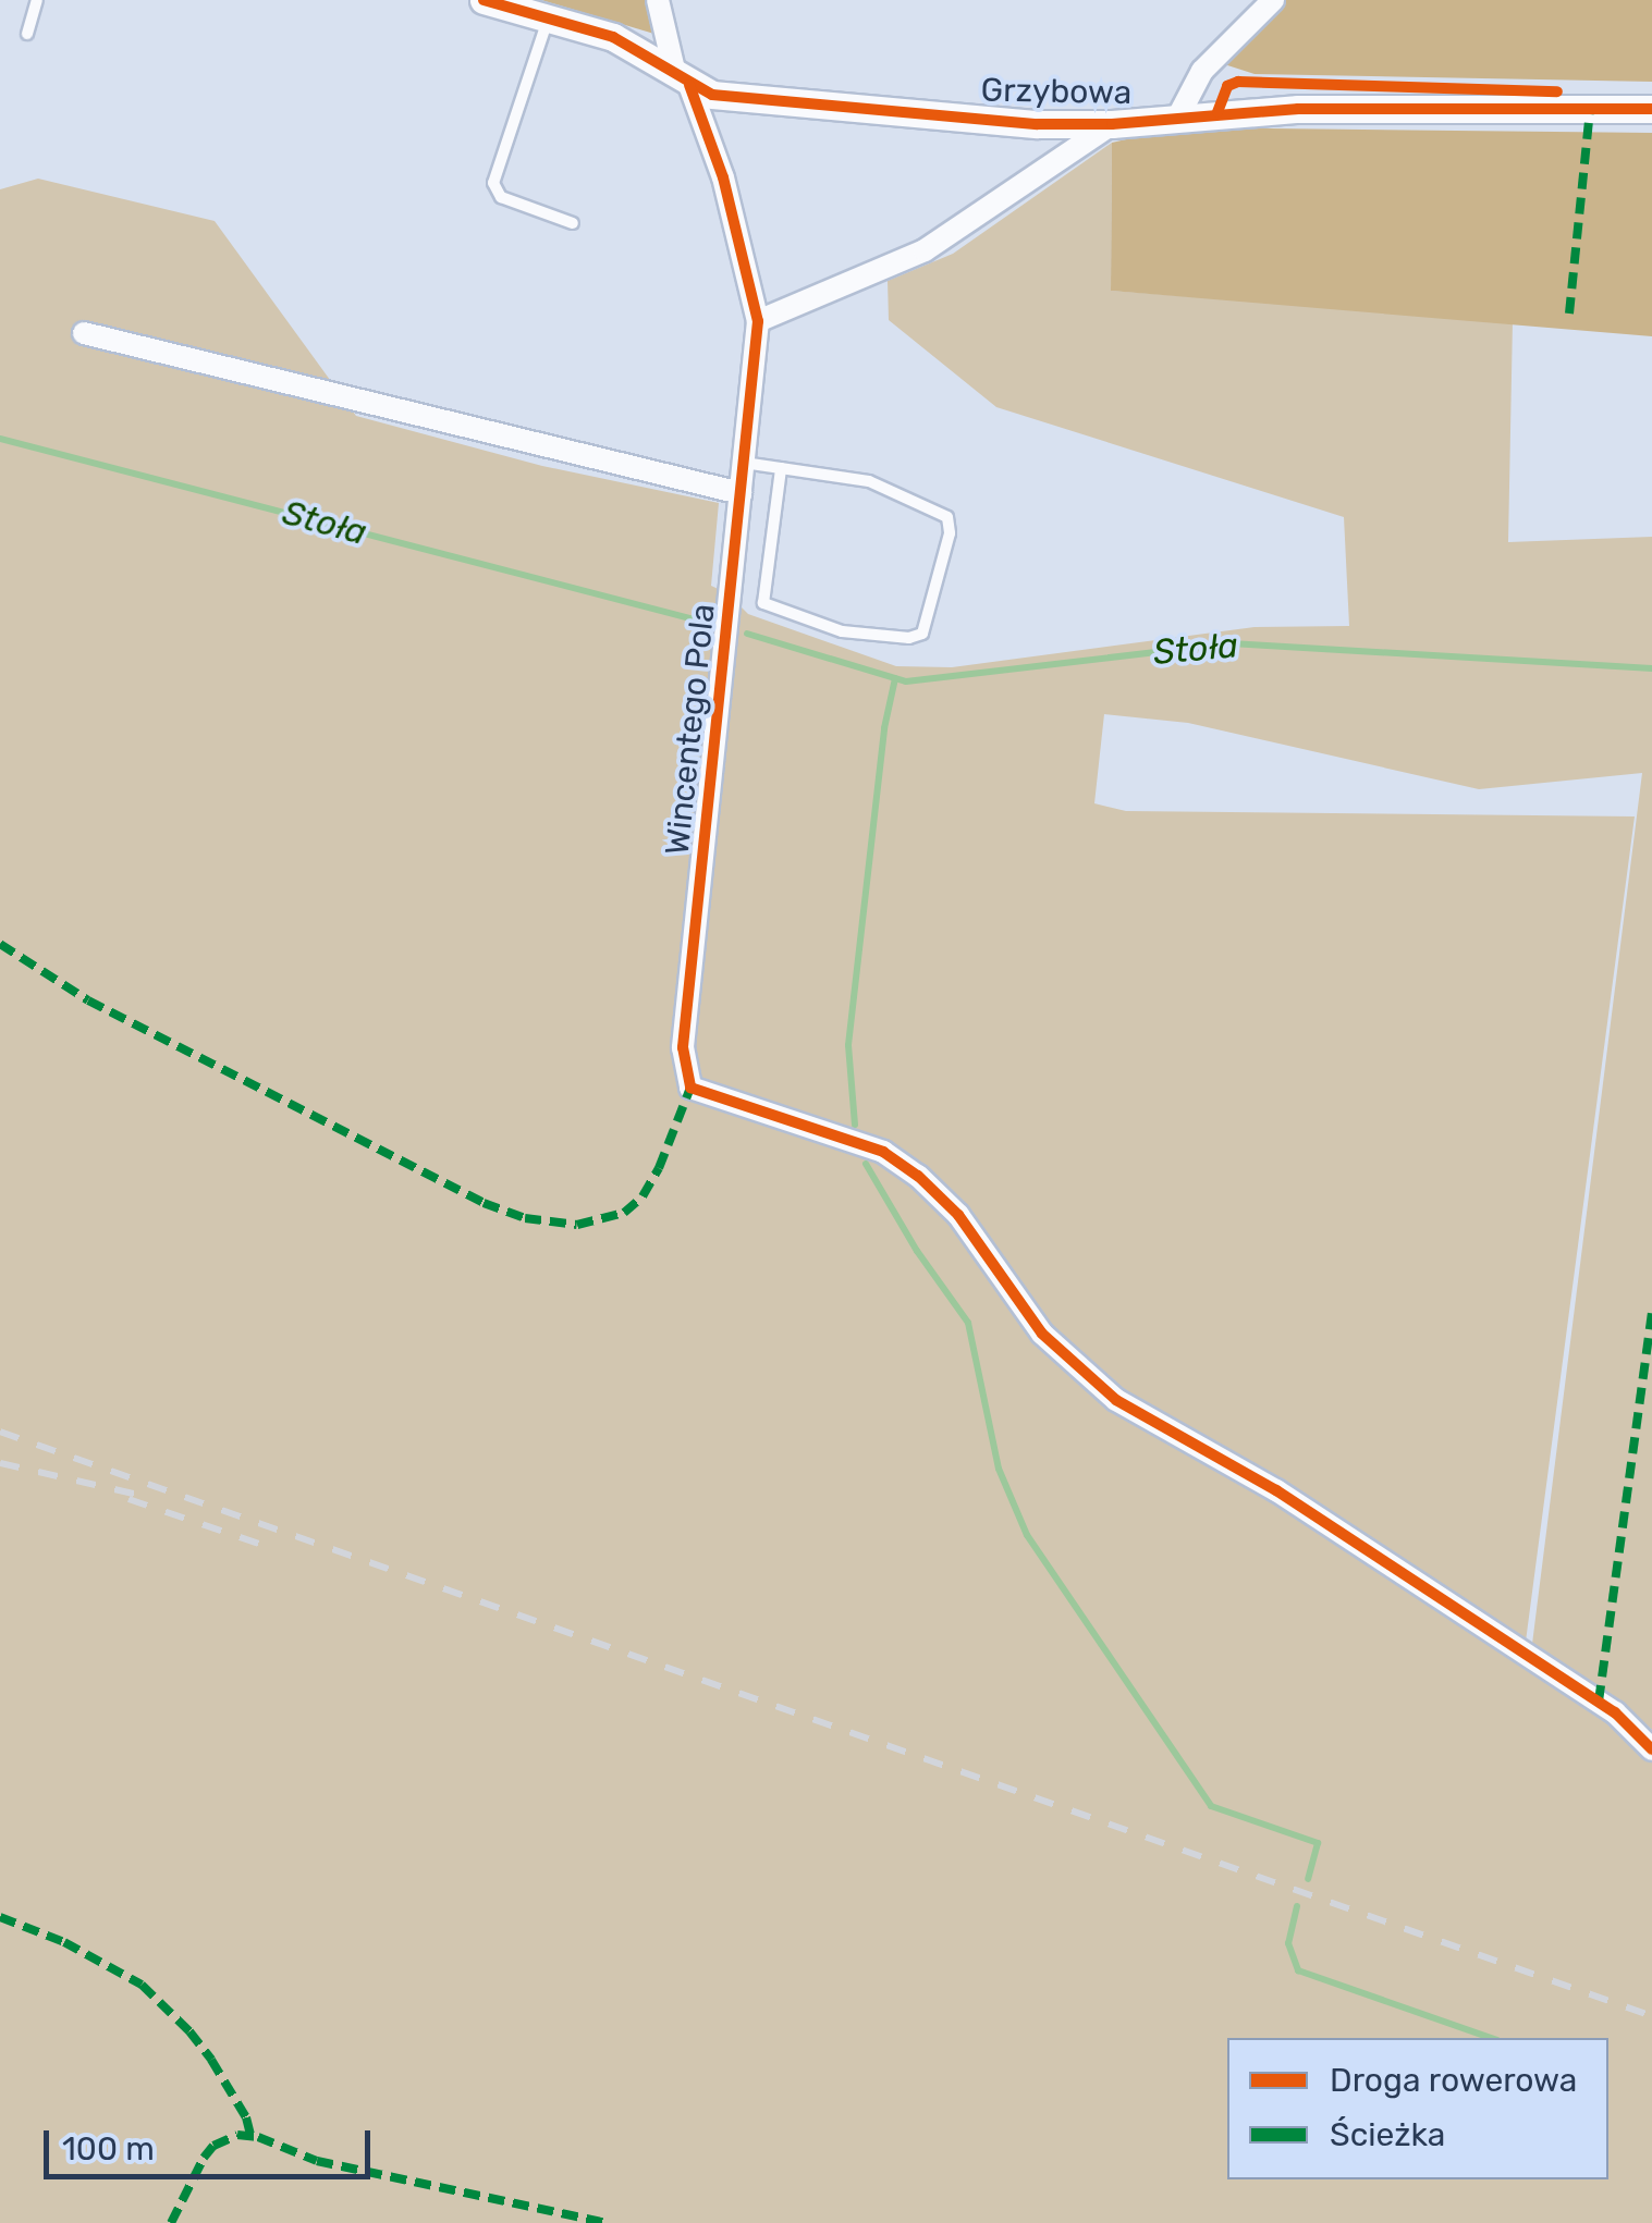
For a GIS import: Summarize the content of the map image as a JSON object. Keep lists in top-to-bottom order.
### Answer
{
  "streets": {
    "street": ["Grzybowa", "Wincentego Pola"]
  },
  "crossings": [
    ["Grzybowa", "Wincentego Pola"]
  ],
  "water": ["Stoła"],
  "legend": ["Droga rowerowa", "Ścieżka"],
  "scale_bar": "100 m"
}
